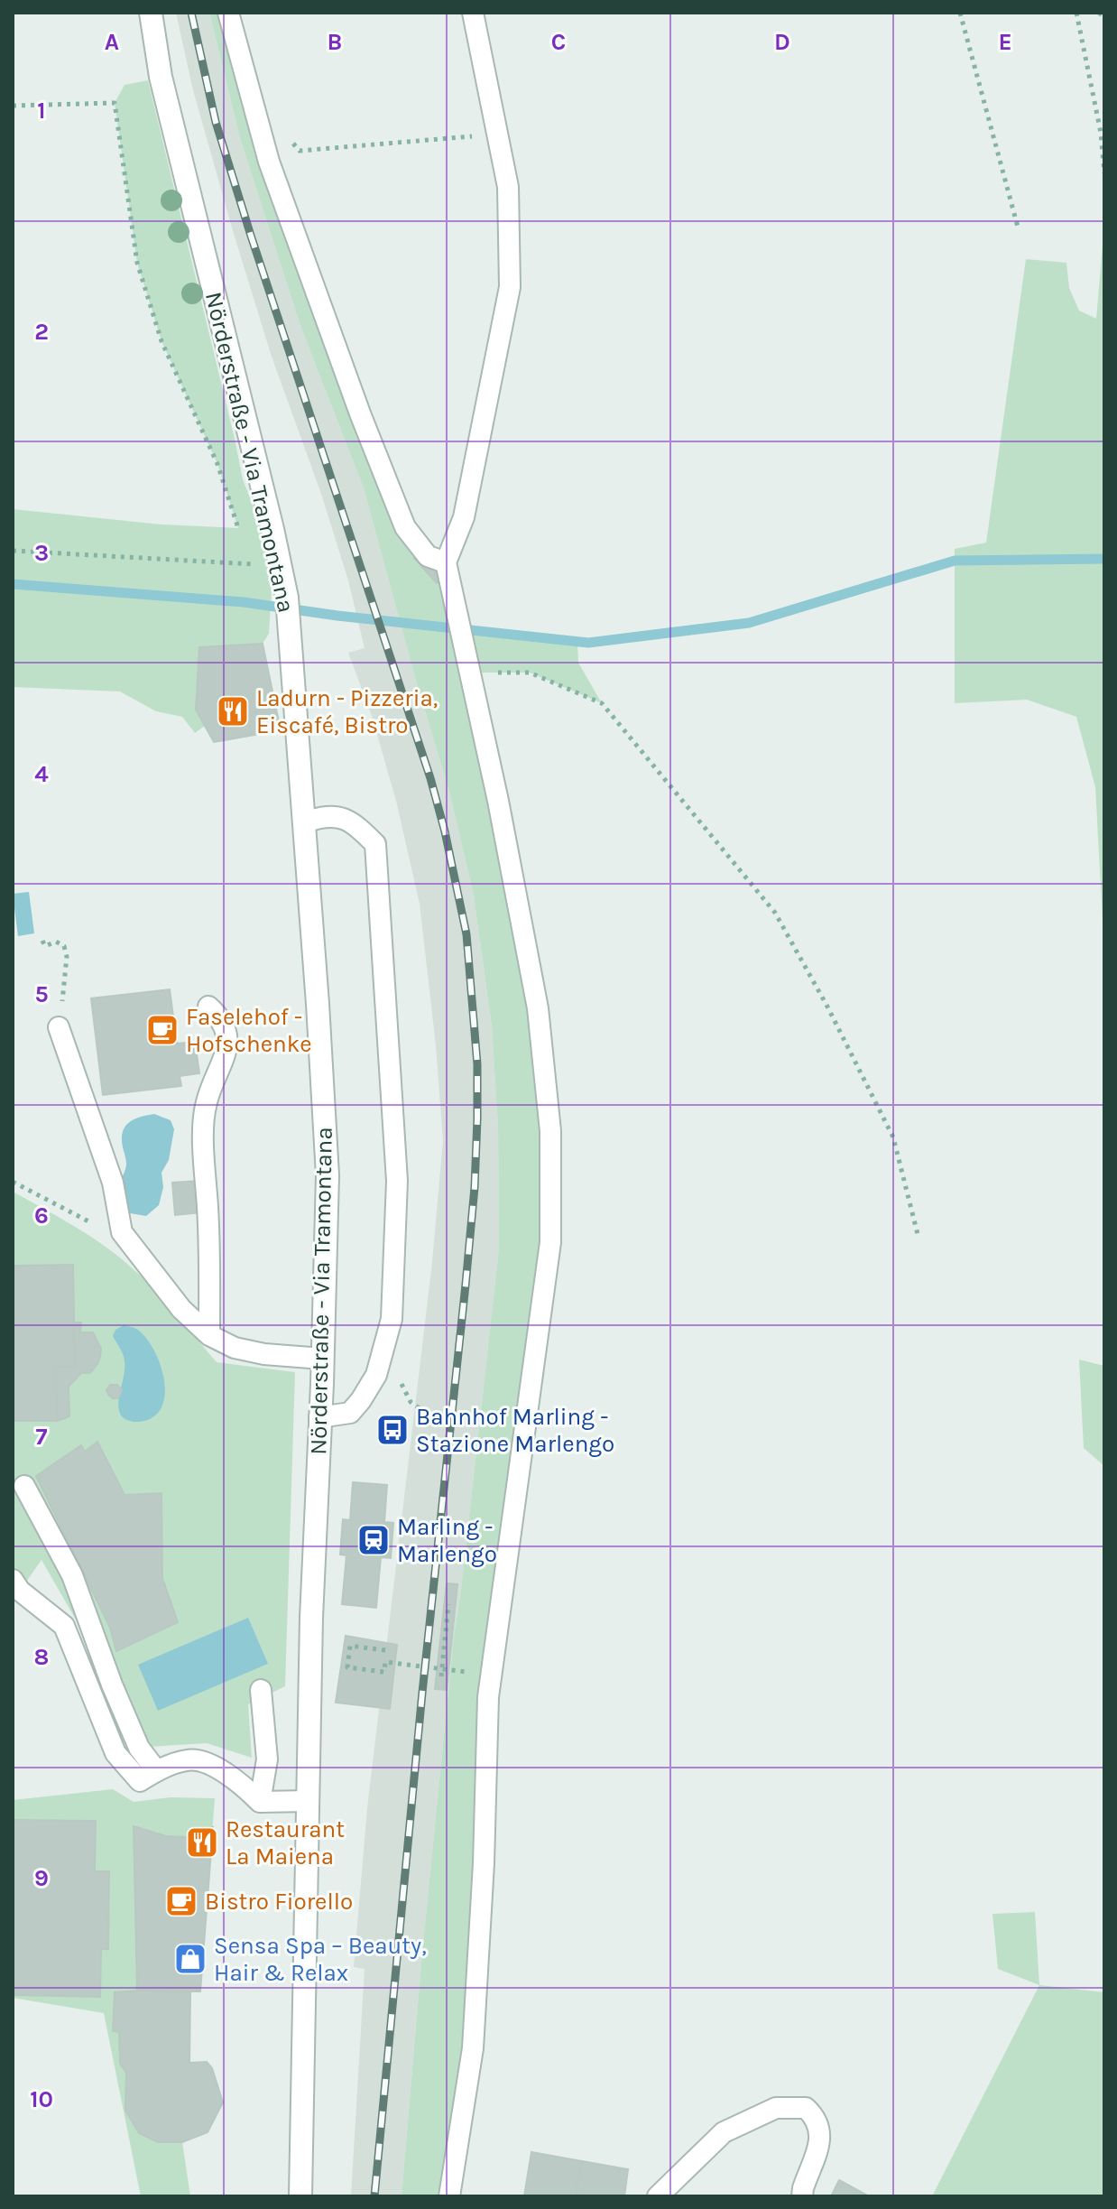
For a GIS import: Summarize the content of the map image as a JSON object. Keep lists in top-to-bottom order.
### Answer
{
  "streets": {
    "street": ["Nörderstraße - Via Tramontana"]
  },
  "places": {
    "restaurant": ["Ladurn - Pizzeria, Eiscafé, Bistro", "Restaurant La Maiena"],
    "cafe": ["Faselehof - Hofschenke", "Bistro Fiorello"],
    "bus stop": ["Bahnhof Marling - Stazione Marlengo"],
    "station": ["Marling - Marlengo"],
    "shop": ["Sensa Spa – Beauty, Hair & Relax"]
  },
  "grid": {
    "columns": [
      "A",
      "B",
      "C",
      "D",
      "E"
    ],
    "rows": [
      "1",
      "2",
      "3",
      "4",
      "5",
      "6",
      "7",
      "8",
      "9",
      "10"
    ]
  }
}
